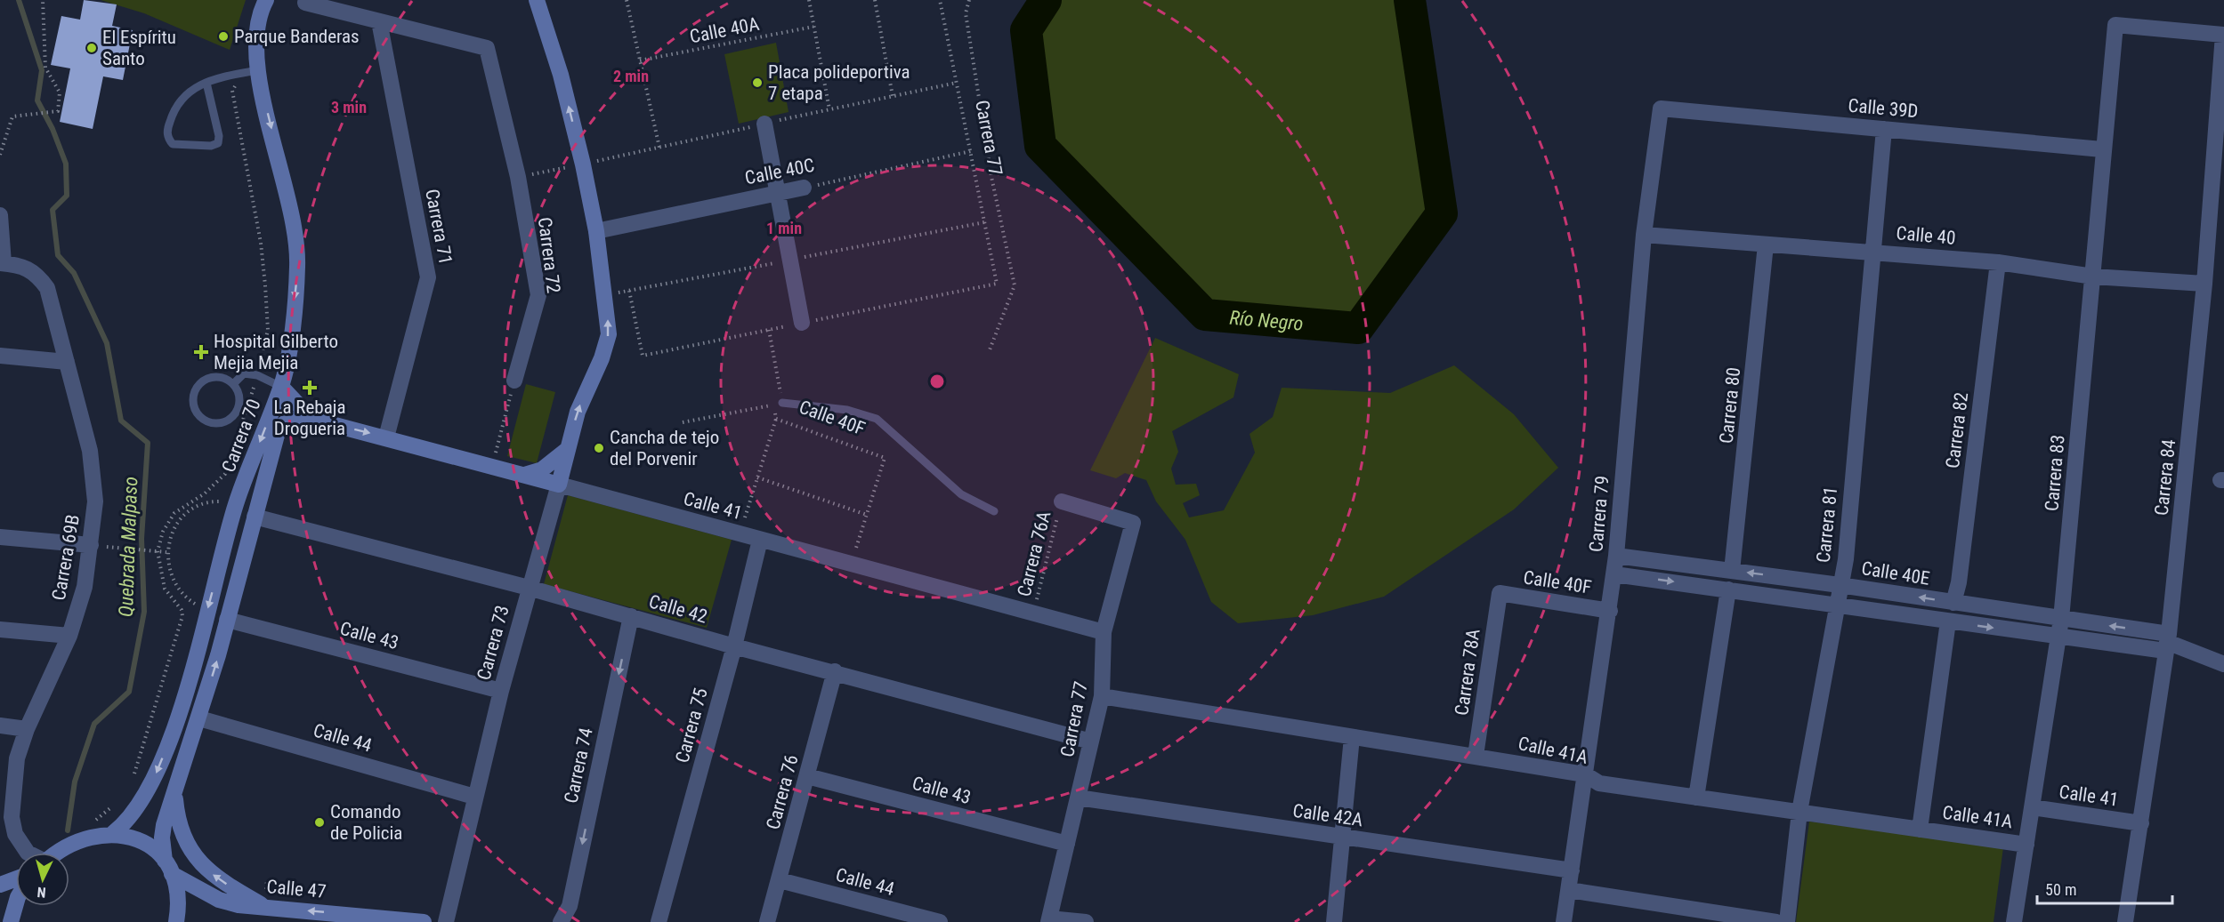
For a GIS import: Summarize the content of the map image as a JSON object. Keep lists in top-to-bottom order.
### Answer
{
  "streets": {
    "street": [
      "Calle 39D",
      "Carrera 77",
      "Calle 40C",
      "Carrera 71",
      "Calle 40",
      "Carrera 72",
      "Carrera 80",
      "Calle 40F",
      "Carrera 82",
      "Carrera 70",
      "Carrera 83",
      "Carrera 84",
      "Calle 41",
      "Carrera 79",
      "Carrera 81",
      "Carrera 69B",
      "Calle 40E",
      "Calle 42",
      "Calle 43",
      "Carrera 73",
      "Carrera 78A",
      "Carrera 75",
      "Calle 44",
      "Calle 41A",
      "Carrera 74",
      "Carrera 76",
      "Calle 42A",
      "Calle 47"
    ],
    "path": ["Calle 40A", "Carrera 76A"]
  },
  "crossings": [
    ["Calle 39D", "Carrera 83"],
    ["Calle 39D", "Carrera 79"],
    ["Calle 39D", "Carrera 81"],
    ["Carrera 77", "Calle 40C"],
    ["Carrera 77", "Calle 41"],
    ["Carrera 77", "Carrera 76A"],
    ["Carrera 77", "Calle 42"],
    ["Carrera 77", "Calle 43"],
    ["Carrera 77", "Calle 41A"],
    ["Carrera 77", "Calle 42A"],
    ["Calle 40C", "Carrera 73"],
    ["Carrera 71", "Carrera 72"],
    ["Carrera 71", "Calle 41"],
    ["Calle 40", "Carrera 80"],
    ["Calle 40", "Carrera 82"],
    ["Calle 40", "Carrera 83"],
    ["Calle 40", "Carrera 84"],
    ["Calle 40", "Carrera 79"],
    ["Calle 40", "Carrera 81"],
    ["Carrera 80", "Calle 40E"],
    ["Calle 40F", "Carrera 79"],
    ["Calle 40F", "Carrera 78A"],
    ["Carrera 82", "Calle 40E"],
    ["Carrera 70", "Calle 41"],
    ["Carrera 70", "Calle 42"],
    ["Carrera 70", "Calle 43"],
    ["Carrera 70", "Calle 44"],
    ["Carrera 70", "Calle 47"],
    ["Carrera 83", "Carrera 84"],
    ["Carrera 83", "Calle 41"],
    ["Carrera 83", "Calle 40E"],
    ["Carrera 83", "Calle 41A"],
    ["Carrera 84", "Calle 41"],
    ["Carrera 84", "Calle 40E"],
    ["Calle 41", "Carrera 76A"],
    ["Calle 41", "Carrera 73"],
    ["Calle 41", "Carrera 75"],
    ["Carrera 79", "Calle 40E"],
    ["Carrera 79", "Calle 41A"],
    ["Carrera 79", "Calle 42A"],
    ["Carrera 81", "Calle 40E"],
    ["Carrera 81", "Calle 41A"],
    ["Calle 42", "Carrera 73"],
    ["Calle 42", "Carrera 75"],
    ["Calle 42", "Carrera 74"],
    ["Calle 42", "Carrera 76"],
    ["Calle 43", "Carrera 73"],
    ["Calle 43", "Carrera 76"],
    ["Carrera 73", "Calle 44"],
    ["Carrera 78A", "Calle 41A"],
    ["Calle 44", "Carrera 76"]
  ],
  "one_way": ["Carrera 74", "Calle 47"],
  "water": ["Río Negro", "Quebrada Malpaso"],
  "places": {
    "other": [
      "Parque Banderas",
      "El Espíritu Santo",
      "Placa polideportiva 7 etapa",
      "Cancha de tejo del Porvenir",
      "Comando de Policia"
    ],
    "health": ["Hospital Gilberto Mejia Mejia", "La Rebaja Drogueria"]
  },
  "scale_bar": "50 m",
  "north": "bottom",
  "rings": ["2 min", "3 min", "1 min"]
}
